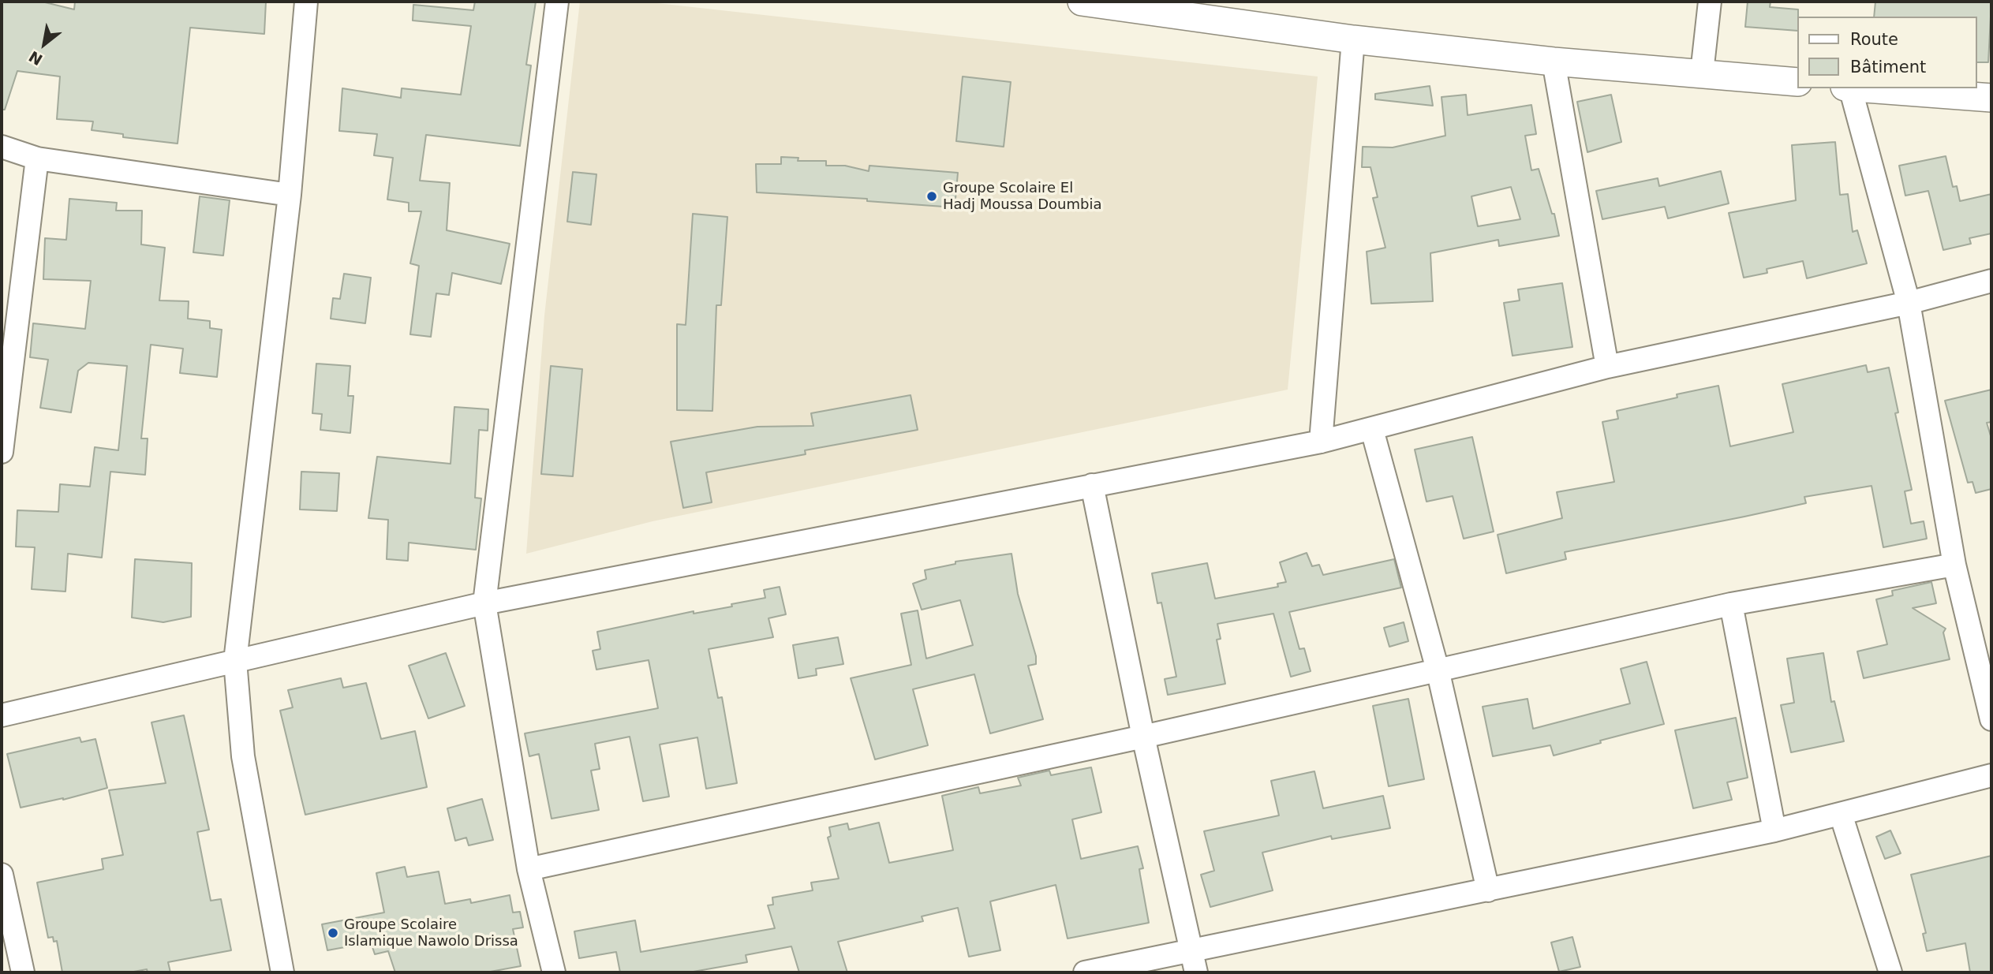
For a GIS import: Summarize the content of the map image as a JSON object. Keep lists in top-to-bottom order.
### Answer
{
  "places": ["Groupe Scolaire El Hadj Moussa Doumbia", "Groupe Scolaire Islamique Nawolo Drissa"],
  "legend": ["Route", "Bâtiment"],
  "north": "bottom left"
}
